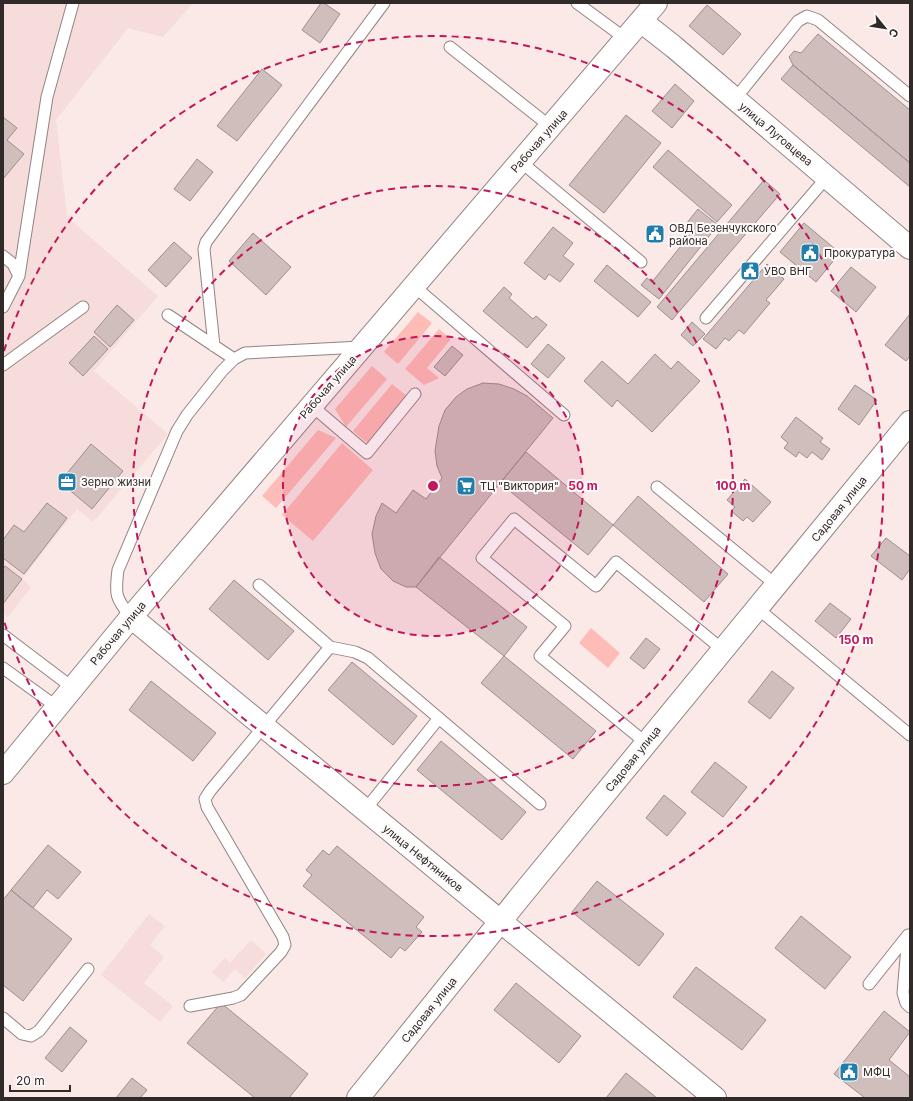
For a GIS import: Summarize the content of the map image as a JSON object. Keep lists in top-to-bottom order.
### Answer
{
  "streets": {
    "street": [
      "улица Луговцева",
      "Рабочая улица",
      "Садовая улица",
      "улица Нефтяников"
    ]
  },
  "crossings": [
    ["улица Луговцева", "Рабочая улица"],
    ["Рабочая улица", "улица Нефтяников"],
    ["Садовая улица", "улица Нефтяников"]
  ],
  "places": {
    "public building": [
      "ОВД Безенчукского района",
      "Прокуратура",
      "УВО ВНГ",
      "МФЦ"
    ],
    "office": ["Зерно жизни"],
    "supermarket": ["ТЦ \"Виктория\""]
  },
  "scale_bar": "20 m",
  "north": "bottom right",
  "rings": ["50 m", "100 m", "150 m"]
}
